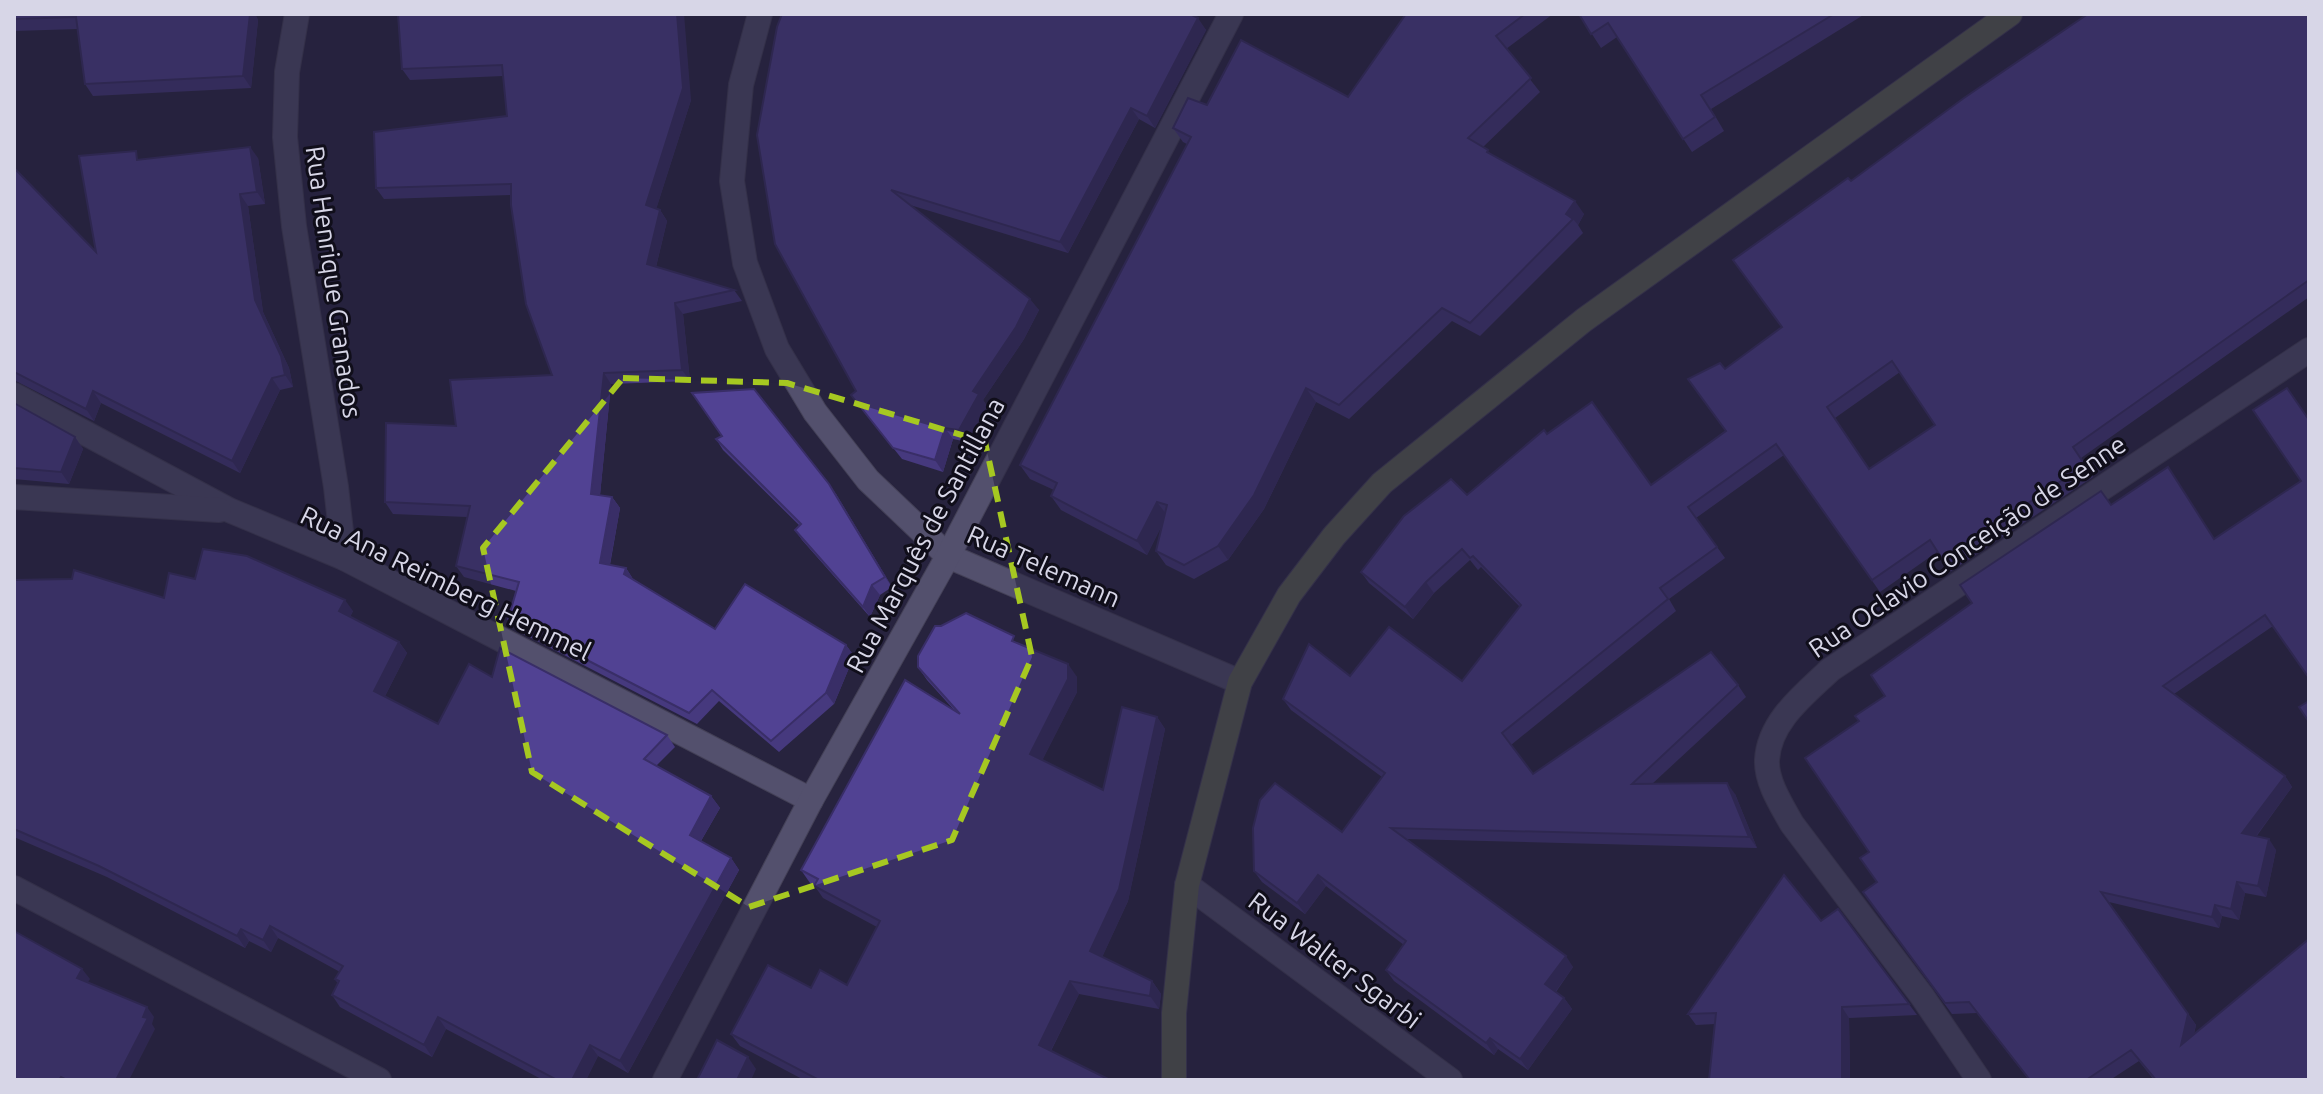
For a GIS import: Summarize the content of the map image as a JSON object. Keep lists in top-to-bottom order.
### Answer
{
  "streets": {
    "street": [
      "Rua Henrique Granados",
      "Rua Marquês de Santillana",
      "Rua Oclavio Conceição de Senne",
      "Rua Telemann",
      "Rua Ana Reimberg Hemmel",
      "Rua Walter Sgarbi"
    ]
  },
  "crossings": [
    ["Rua Henrique Granados", "Rua Ana Reimberg Hemmel"],
    ["Rua Marquês de Santillana", "Rua Telemann"],
    ["Rua Marquês de Santillana", "Rua Ana Reimberg Hemmel"]
  ]
}
